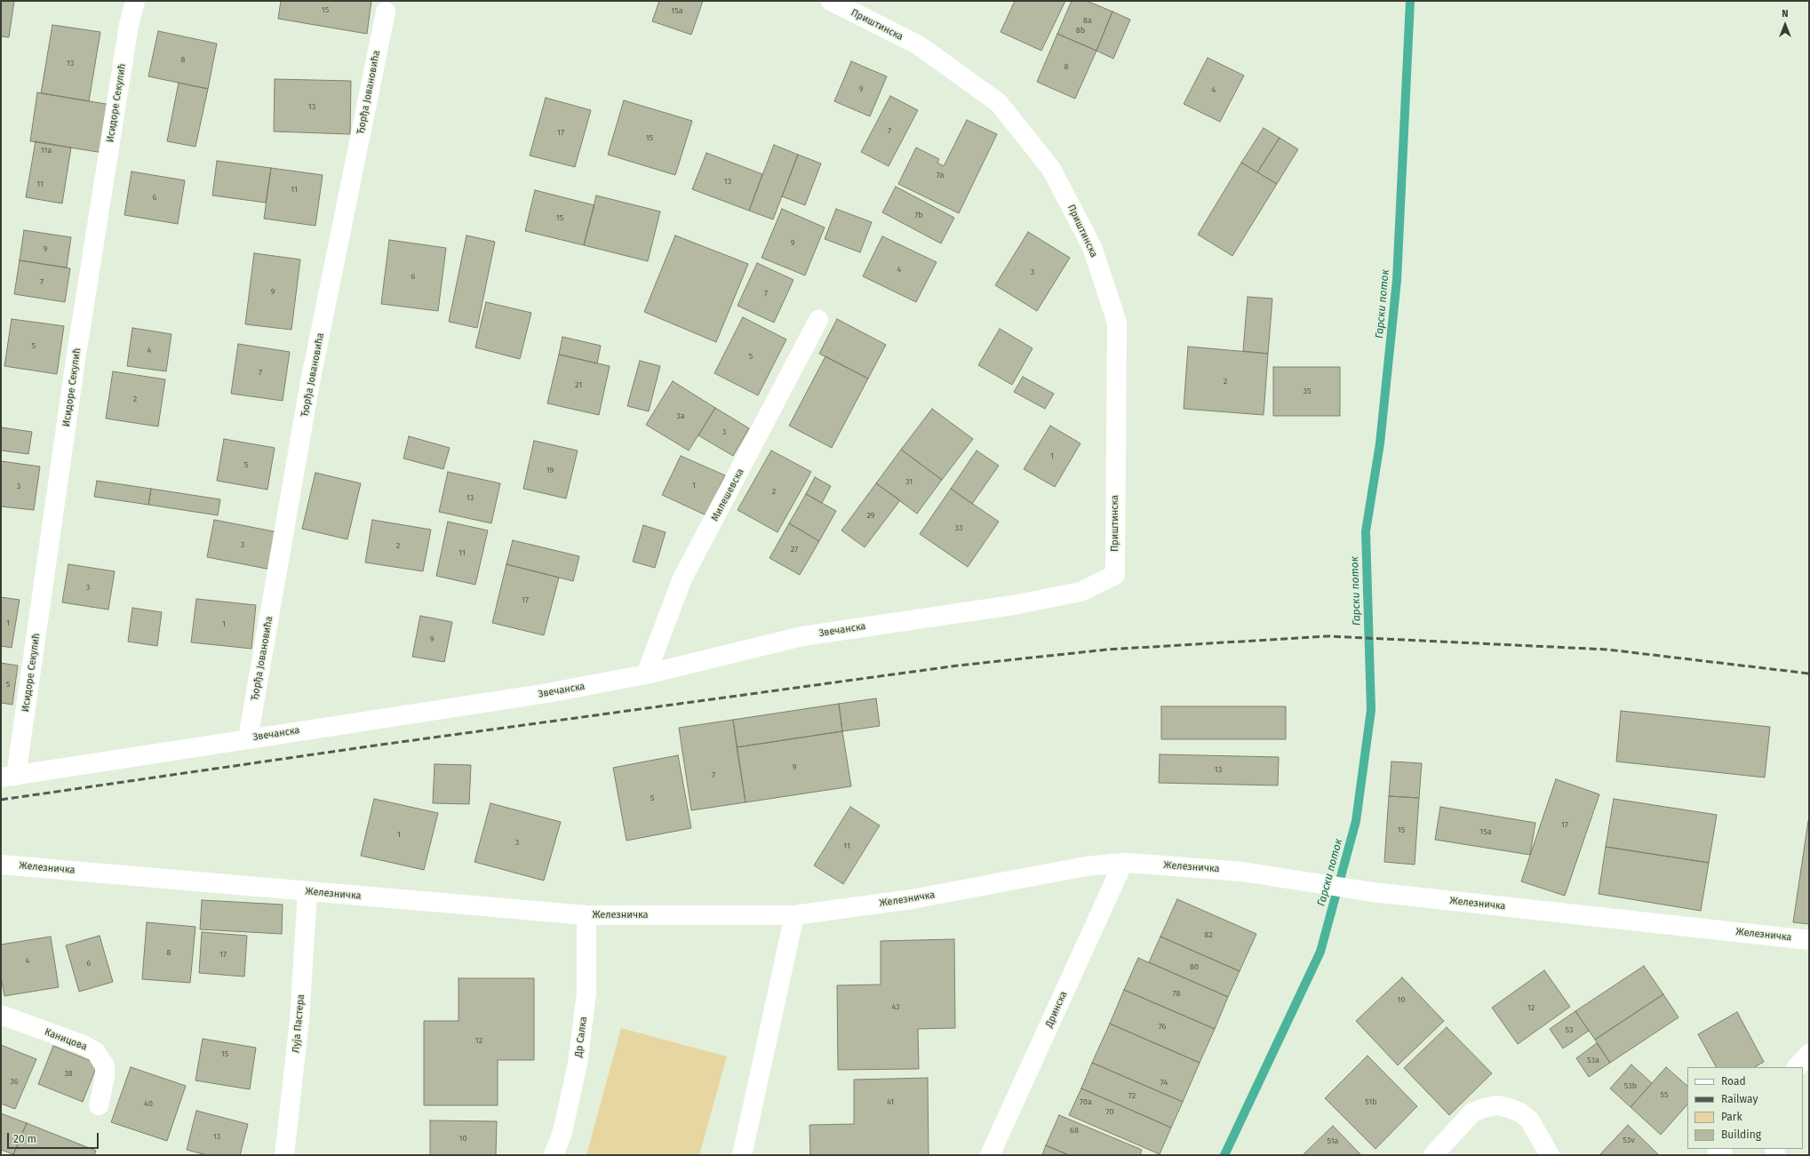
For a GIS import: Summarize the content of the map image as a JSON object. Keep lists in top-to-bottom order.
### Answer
{
  "streets": {
    "street": [
      "Приштинска",
      "Ђорђа Јовановића",
      "Исидоре Секулић",
      "Милешевска",
      "Звечанска",
      "Железничка",
      "Дринска",
      "Луја Пастера",
      "Др Салка",
      "Каницова"
    ]
  },
  "crossings": [
    ["Приштинска", "Звечанска"],
    ["Ђорђа Јовановића", "Звечанска"],
    ["Исидоре Секулић", "Звечанска"],
    ["Милешевска", "Звечанска"],
    ["Железничка", "Дринска"],
    ["Железничка", "Луја Пастера"],
    ["Железничка", "Др Салка"]
  ],
  "water": ["Гарски поток"],
  "house_numbers": [
    "15",
    "15a",
    "8a",
    "8b",
    "8",
    "13",
    "8",
    "9",
    "4",
    "13",
    "7",
    "17",
    "15",
    "11a",
    "7a",
    "13",
    "11",
    "11",
    "6",
    "7b",
    "15",
    "9",
    "9",
    "4",
    "3",
    "6",
    "7",
    "9",
    "7",
    "5",
    "4",
    "5",
    "7",
    "2",
    "21",
    "35",
    "2",
    "3a",
    "3",
    "1",
    "5",
    "19",
    "31",
    "1",
    "3",
    "2",
    "13",
    "29",
    "33",
    "3",
    "2",
    "27",
    "11",
    "3",
    "17",
    "1",
    "1",
    "9",
    "5",
    "9",
    "13",
    "7",
    "5",
    "17",
    "15",
    "15a",
    "1",
    "3",
    "11",
    "82",
    "8",
    "17",
    "4",
    "6",
    "80",
    "78",
    "10",
    "43",
    "12",
    "76",
    "53",
    "12",
    "15",
    "53a",
    "38",
    "36",
    "74",
    "53b",
    "55",
    "72",
    "41",
    "70a",
    "51b",
    "40",
    "70",
    "68",
    "13",
    "10",
    "53v",
    "51a"
  ],
  "legend": [
    "Road",
    "Railway",
    "Park",
    "Building"
  ],
  "scale_bar": "20 m",
  "north": "top"
}
